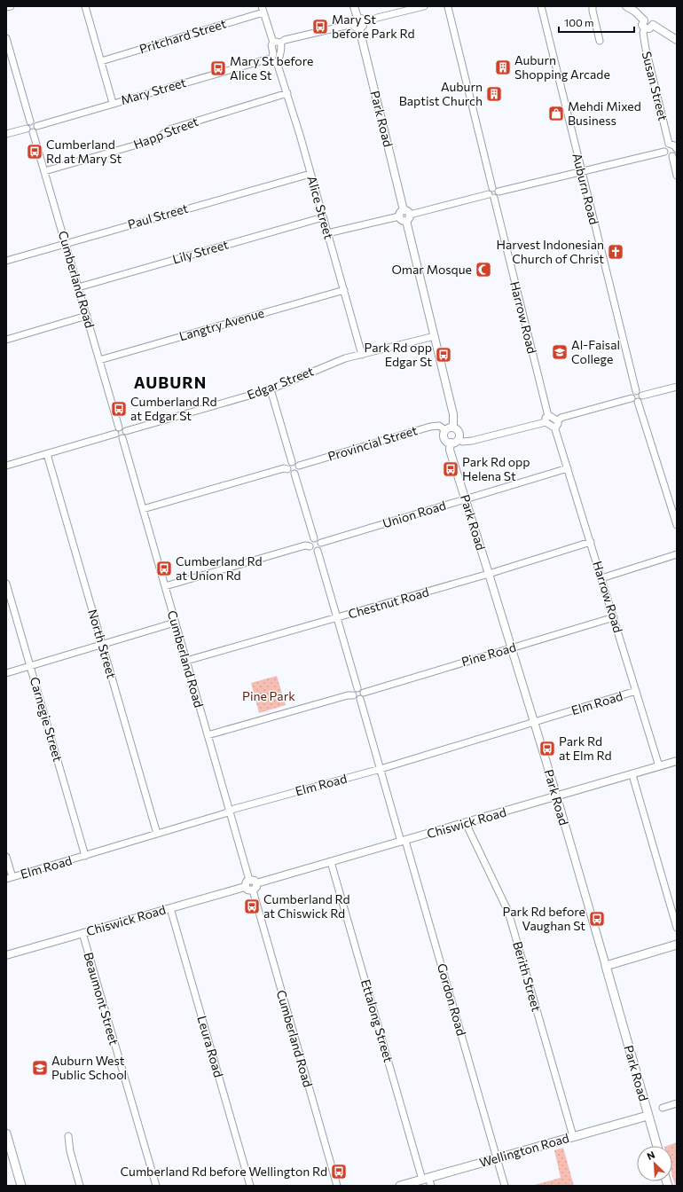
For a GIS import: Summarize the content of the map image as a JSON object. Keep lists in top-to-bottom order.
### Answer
{
  "streets": {
    "main road": ["Park Road", "Wellington Road"],
    "street": [
      "Pritchard Street",
      "Susan Street",
      "Mary Street",
      "Happ Street",
      "Auburn Road",
      "Alice Street",
      "Paul Street",
      "Lily Street",
      "Cumberland Road",
      "Harrow Road",
      "Langtry Avenue",
      "Edgar Street",
      "Provincial Street",
      "Union Road",
      "Chestnut Road",
      "North Street",
      "Pine Road",
      "Elm Road",
      "Carnegie Street",
      "Chiswick Road",
      "Berith Street",
      "Beaumont Street",
      "Gordon Road",
      "Ettalong Street",
      "Leura Road"
    ]
  },
  "crossings": [
    ["Mary Street", "Alice Street"],
    ["Mary Street", "Cumberland Road"],
    ["Park Road", "Edgar Street"],
    ["Park Road", "Provincial Street"],
    ["Park Road", "Union Road"],
    ["Park Road", "Chestnut Road"],
    ["Park Road", "Pine Road"],
    ["Park Road", "Elm Road"],
    ["Park Road", "Chiswick Road"],
    ["Park Road", "Wellington Road"],
    ["Happ Street", "Alice Street"],
    ["Happ Street", "Cumberland Road"],
    ["Alice Street", "Paul Street"],
    ["Alice Street", "Lily Street"],
    ["Alice Street", "Langtry Avenue"],
    ["Alice Street", "Edgar Street"],
    ["Paul Street", "Cumberland Road"],
    ["Lily Street", "Cumberland Road"],
    ["Cumberland Road", "Langtry Avenue"],
    ["Cumberland Road", "Edgar Street"],
    ["Cumberland Road", "Chestnut Road"],
    ["Cumberland Road", "Elm Road"],
    ["Cumberland Road", "Chiswick Road"],
    ["Harrow Road", "Union Road"],
    ["Harrow Road", "Chestnut Road"],
    ["Harrow Road", "Pine Road"],
    ["Harrow Road", "Elm Road"],
    ["Harrow Road", "Chiswick Road"],
    ["North Street", "Elm Road"],
    ["Pine Road", "Gordon Road"],
    ["Elm Road", "Carnegie Street"],
    ["Elm Road", "Gordon Road"],
    ["Chiswick Road", "Berith Street"],
    ["Chiswick Road", "Beaumont Street"],
    ["Chiswick Road", "Gordon Road"],
    ["Chiswick Road", "Ettalong Street"],
    ["Chiswick Road", "Leura Road"],
    ["Berith Street", "Wellington Road"],
    ["Gordon Road", "Wellington Road"],
    ["Ettalong Street", "Wellington Road"]
  ],
  "districts": ["AUBURN"],
  "parks": ["Pine Park"],
  "places": {
    "bus stop": [
      "Mary St before Park Rd",
      "Mary St before Alice St",
      "Cumberland Rd at Mary St",
      "Park Rd opp Edgar St",
      "Cumberland Rd at Edgar St",
      "Park Rd opp Helena St",
      "Cumberland Rd at Union Rd",
      "Park Rd at Elm Rd",
      "Cumberland Rd at Chiswick Rd",
      "Park Rd before Vaughan St",
      "Cumberland Rd before Wellington Rd"
    ],
    "building": ["Auburn Shopping Arcade", "Auburn Baptist Church"],
    "shop": ["Mehdi Mixed Business"],
    "church": ["Harvest Indonesian Church of Christ"],
    "mosque": ["Omar Mosque"],
    "school or university": ["Al-Faisal College", "Auburn West Public School"]
  },
  "scale_bar": "100 m",
  "north": "top left"
}
